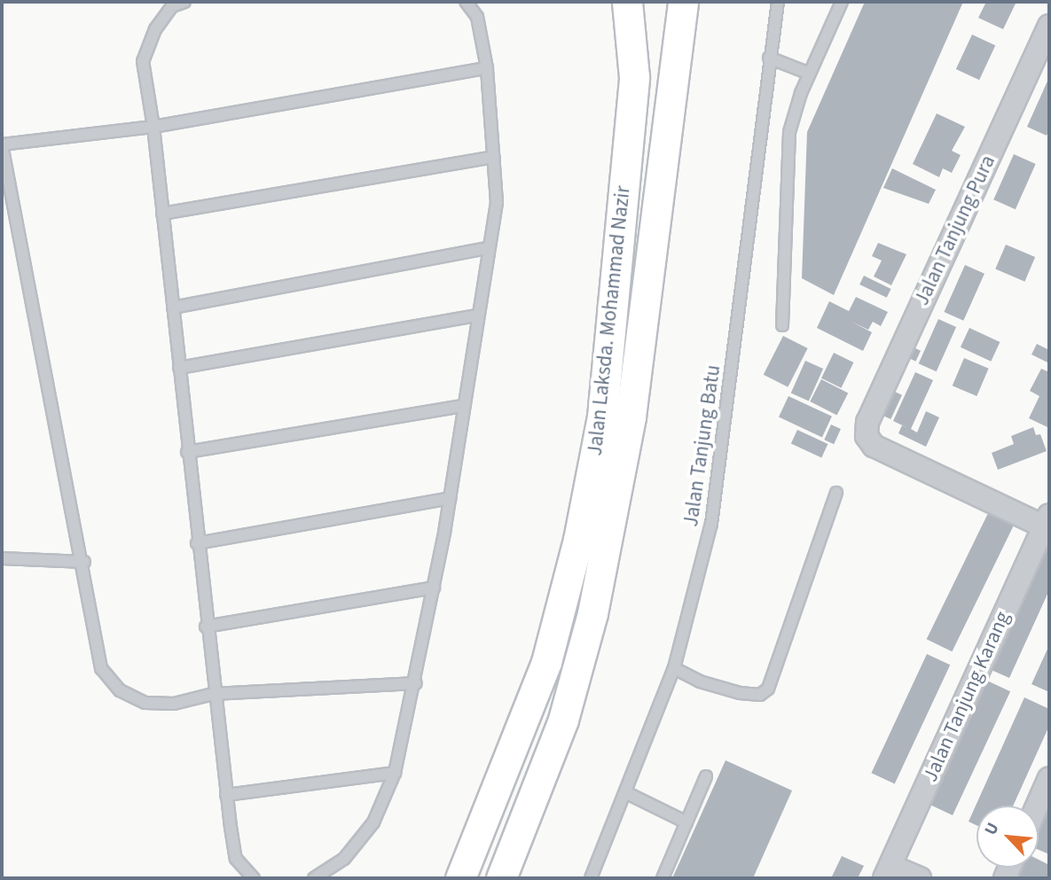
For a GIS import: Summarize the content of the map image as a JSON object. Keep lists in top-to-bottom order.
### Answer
{
  "streets": {
    "main road": ["Jalan Laksda. Mohammad Nazir"],
    "street": ["Jalan Tanjung Pura", "Jalan Tanjung Karang"],
    "lane": ["Jalan Tanjung Batu"]
  },
  "crossings": [
    ["Jalan Tanjung Pura", "Jalan Tanjung Karang"]
  ],
  "north": "top left"
}
